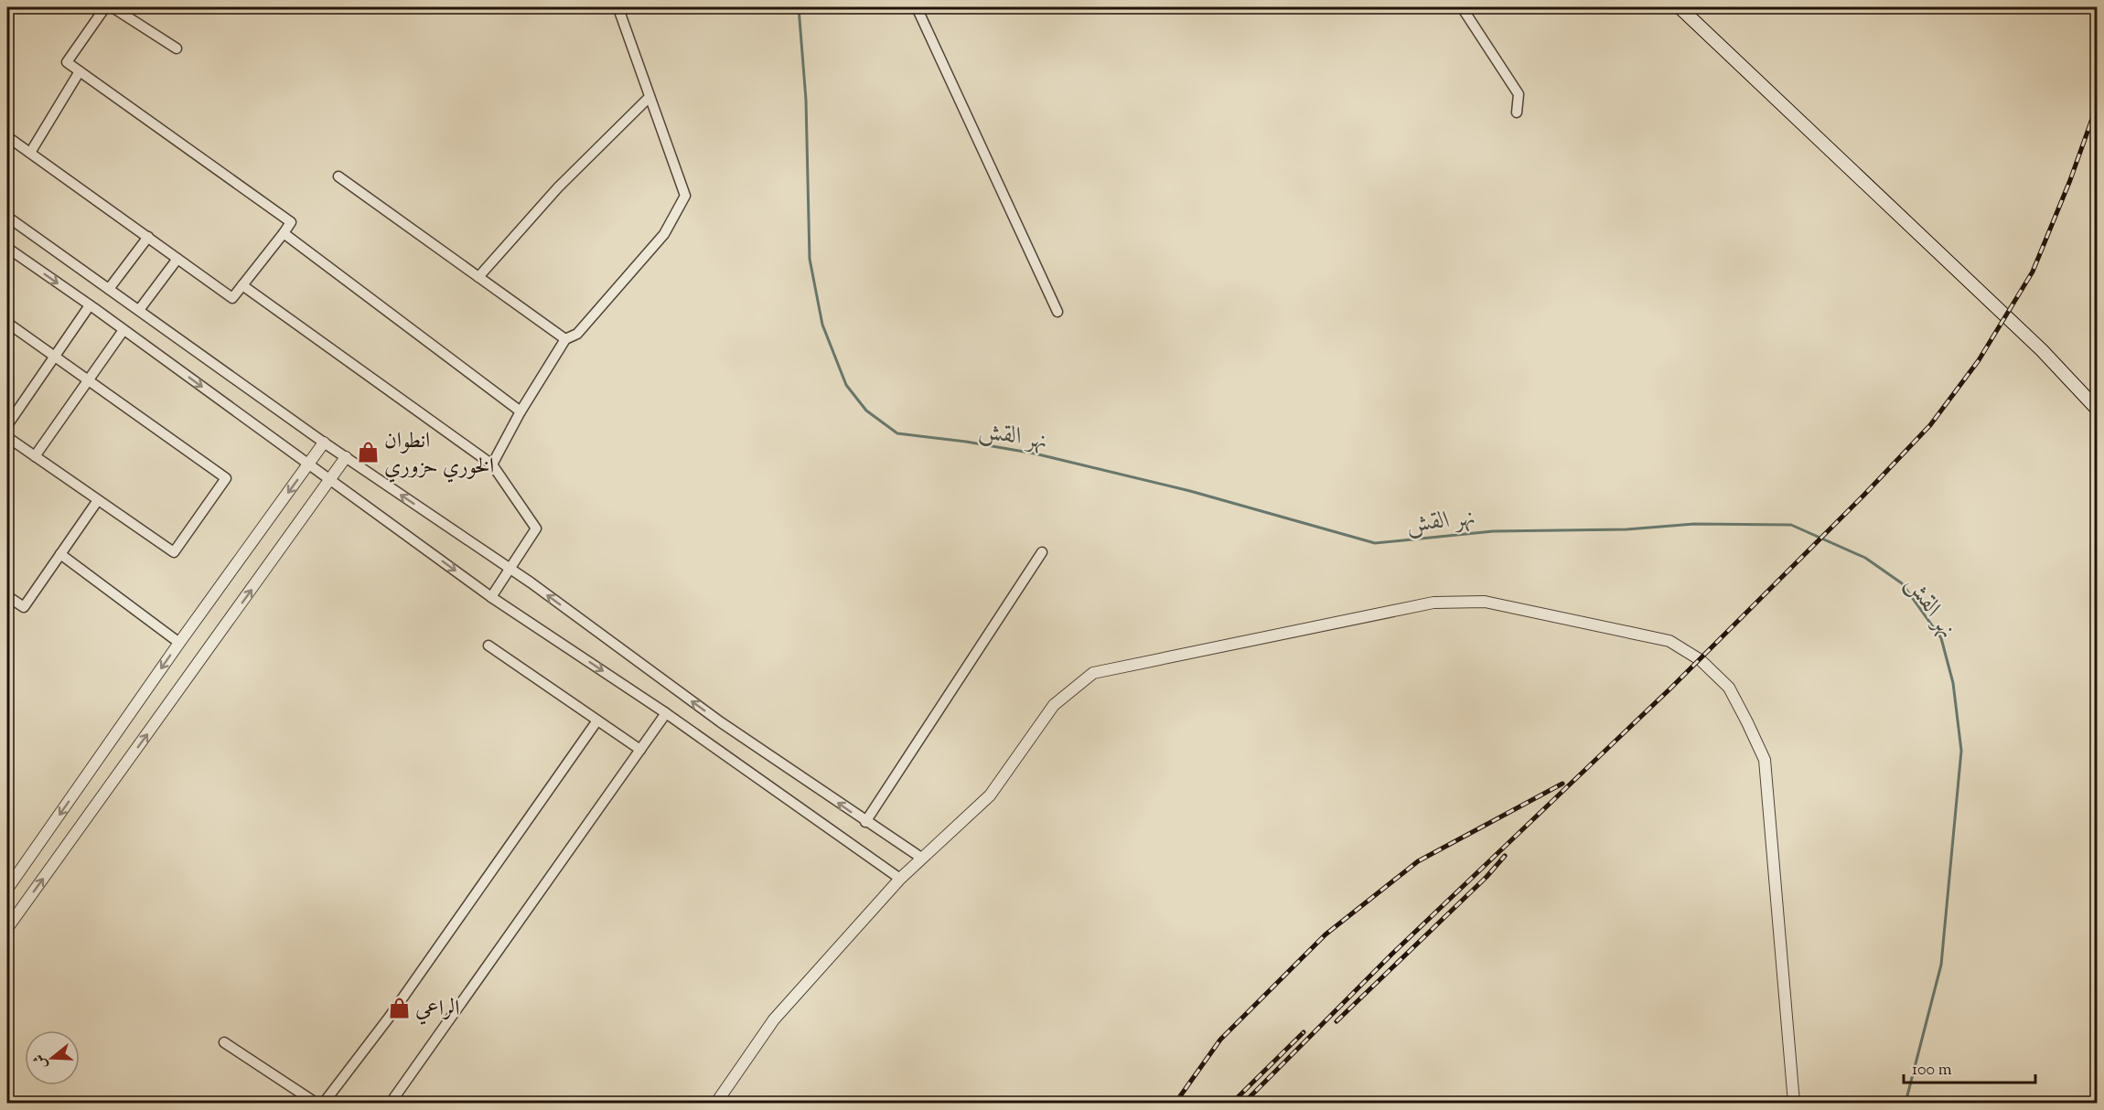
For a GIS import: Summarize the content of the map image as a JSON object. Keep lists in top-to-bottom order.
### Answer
{
  "water": ["نهر القش"],
  "places": {
    "shop": ["انطوان الخوري حزوري", "الراعي"]
  },
  "scale_bar": "100 m",
  "north": "left"
}
